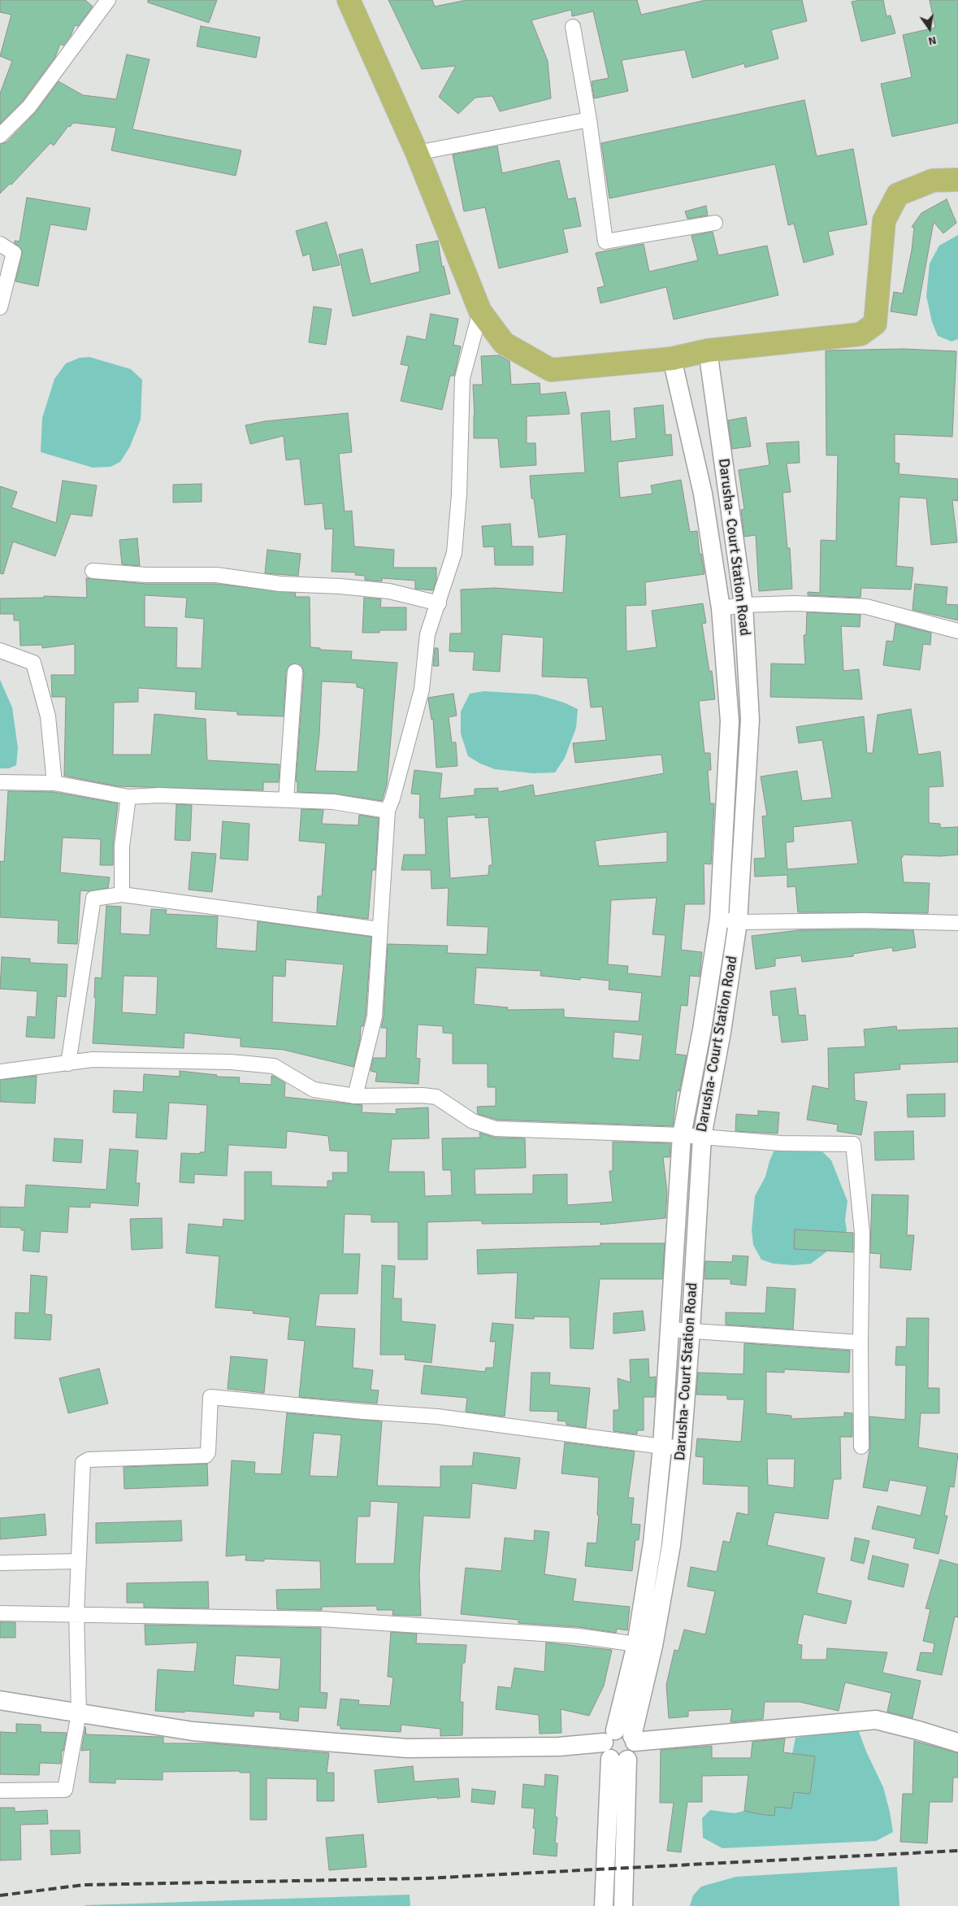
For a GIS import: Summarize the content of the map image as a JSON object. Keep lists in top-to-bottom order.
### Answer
{
  "streets": {
    "street": ["Darusha- Court Station Road"]
  },
  "north": "bottom"
}
